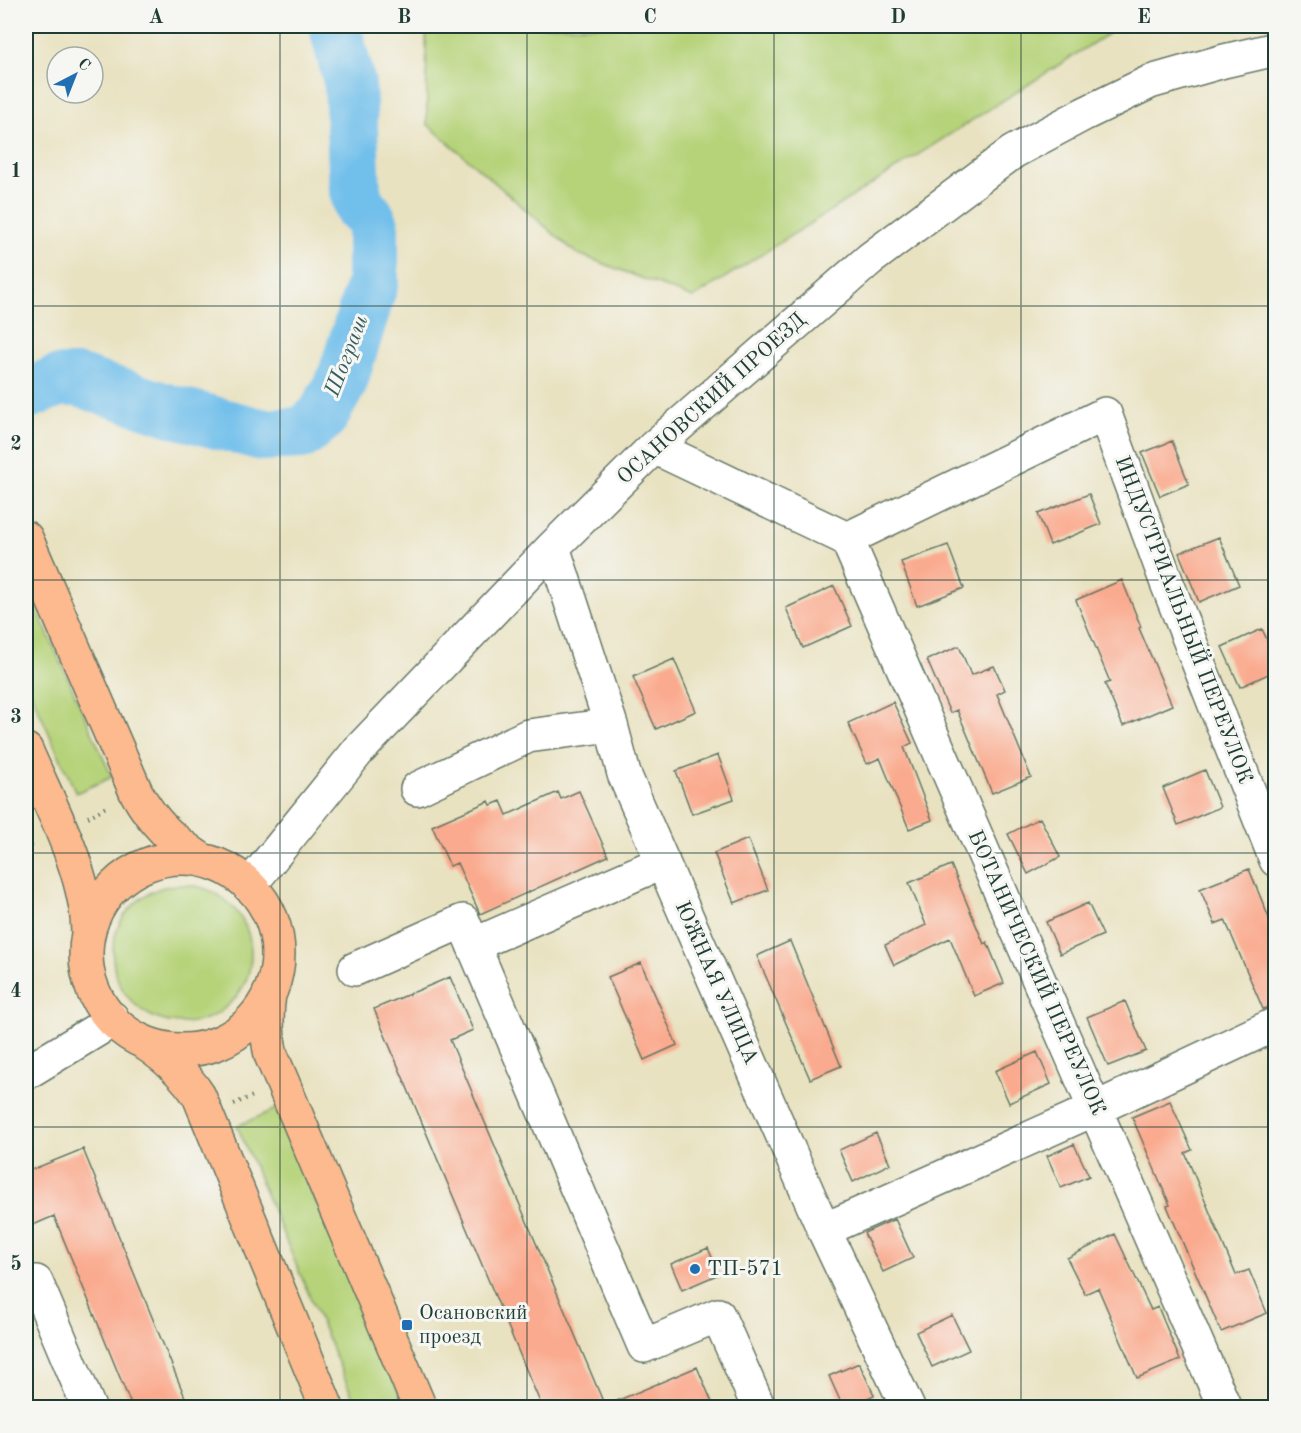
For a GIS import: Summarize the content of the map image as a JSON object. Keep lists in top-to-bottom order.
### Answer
{
  "streets": {
    "street": [
      "ОСАНОВСКИЙ ПРОЕЗД",
      "ИНДУСТРИАЛЬНЫЙ ПЕРЕУЛОК",
      "БОТАНИЧЕСКИЙ ПЕРЕУЛОК",
      "ЮЖНАЯ УЛИЦА"
    ]
  },
  "crossings": [
    ["ОСАНОВСКИЙ ПРОЕЗД", "ЮЖНАЯ УЛИЦА"],
    ["ИНДУСТРИАЛЬНЫЙ ПЕРЕУЛОК", "БОТАНИЧЕСКИЙ ПЕРЕУЛОК"]
  ],
  "water": ["Шограш"],
  "places": {
    "other": ["ТП-571"],
    "transit": ["Осановский проезд"]
  },
  "north": "top right",
  "grid": {
    "columns": [
      "A",
      "B",
      "C",
      "D",
      "E"
    ],
    "rows": [
      "1",
      "2",
      "3",
      "4",
      "5"
    ]
  }
}
